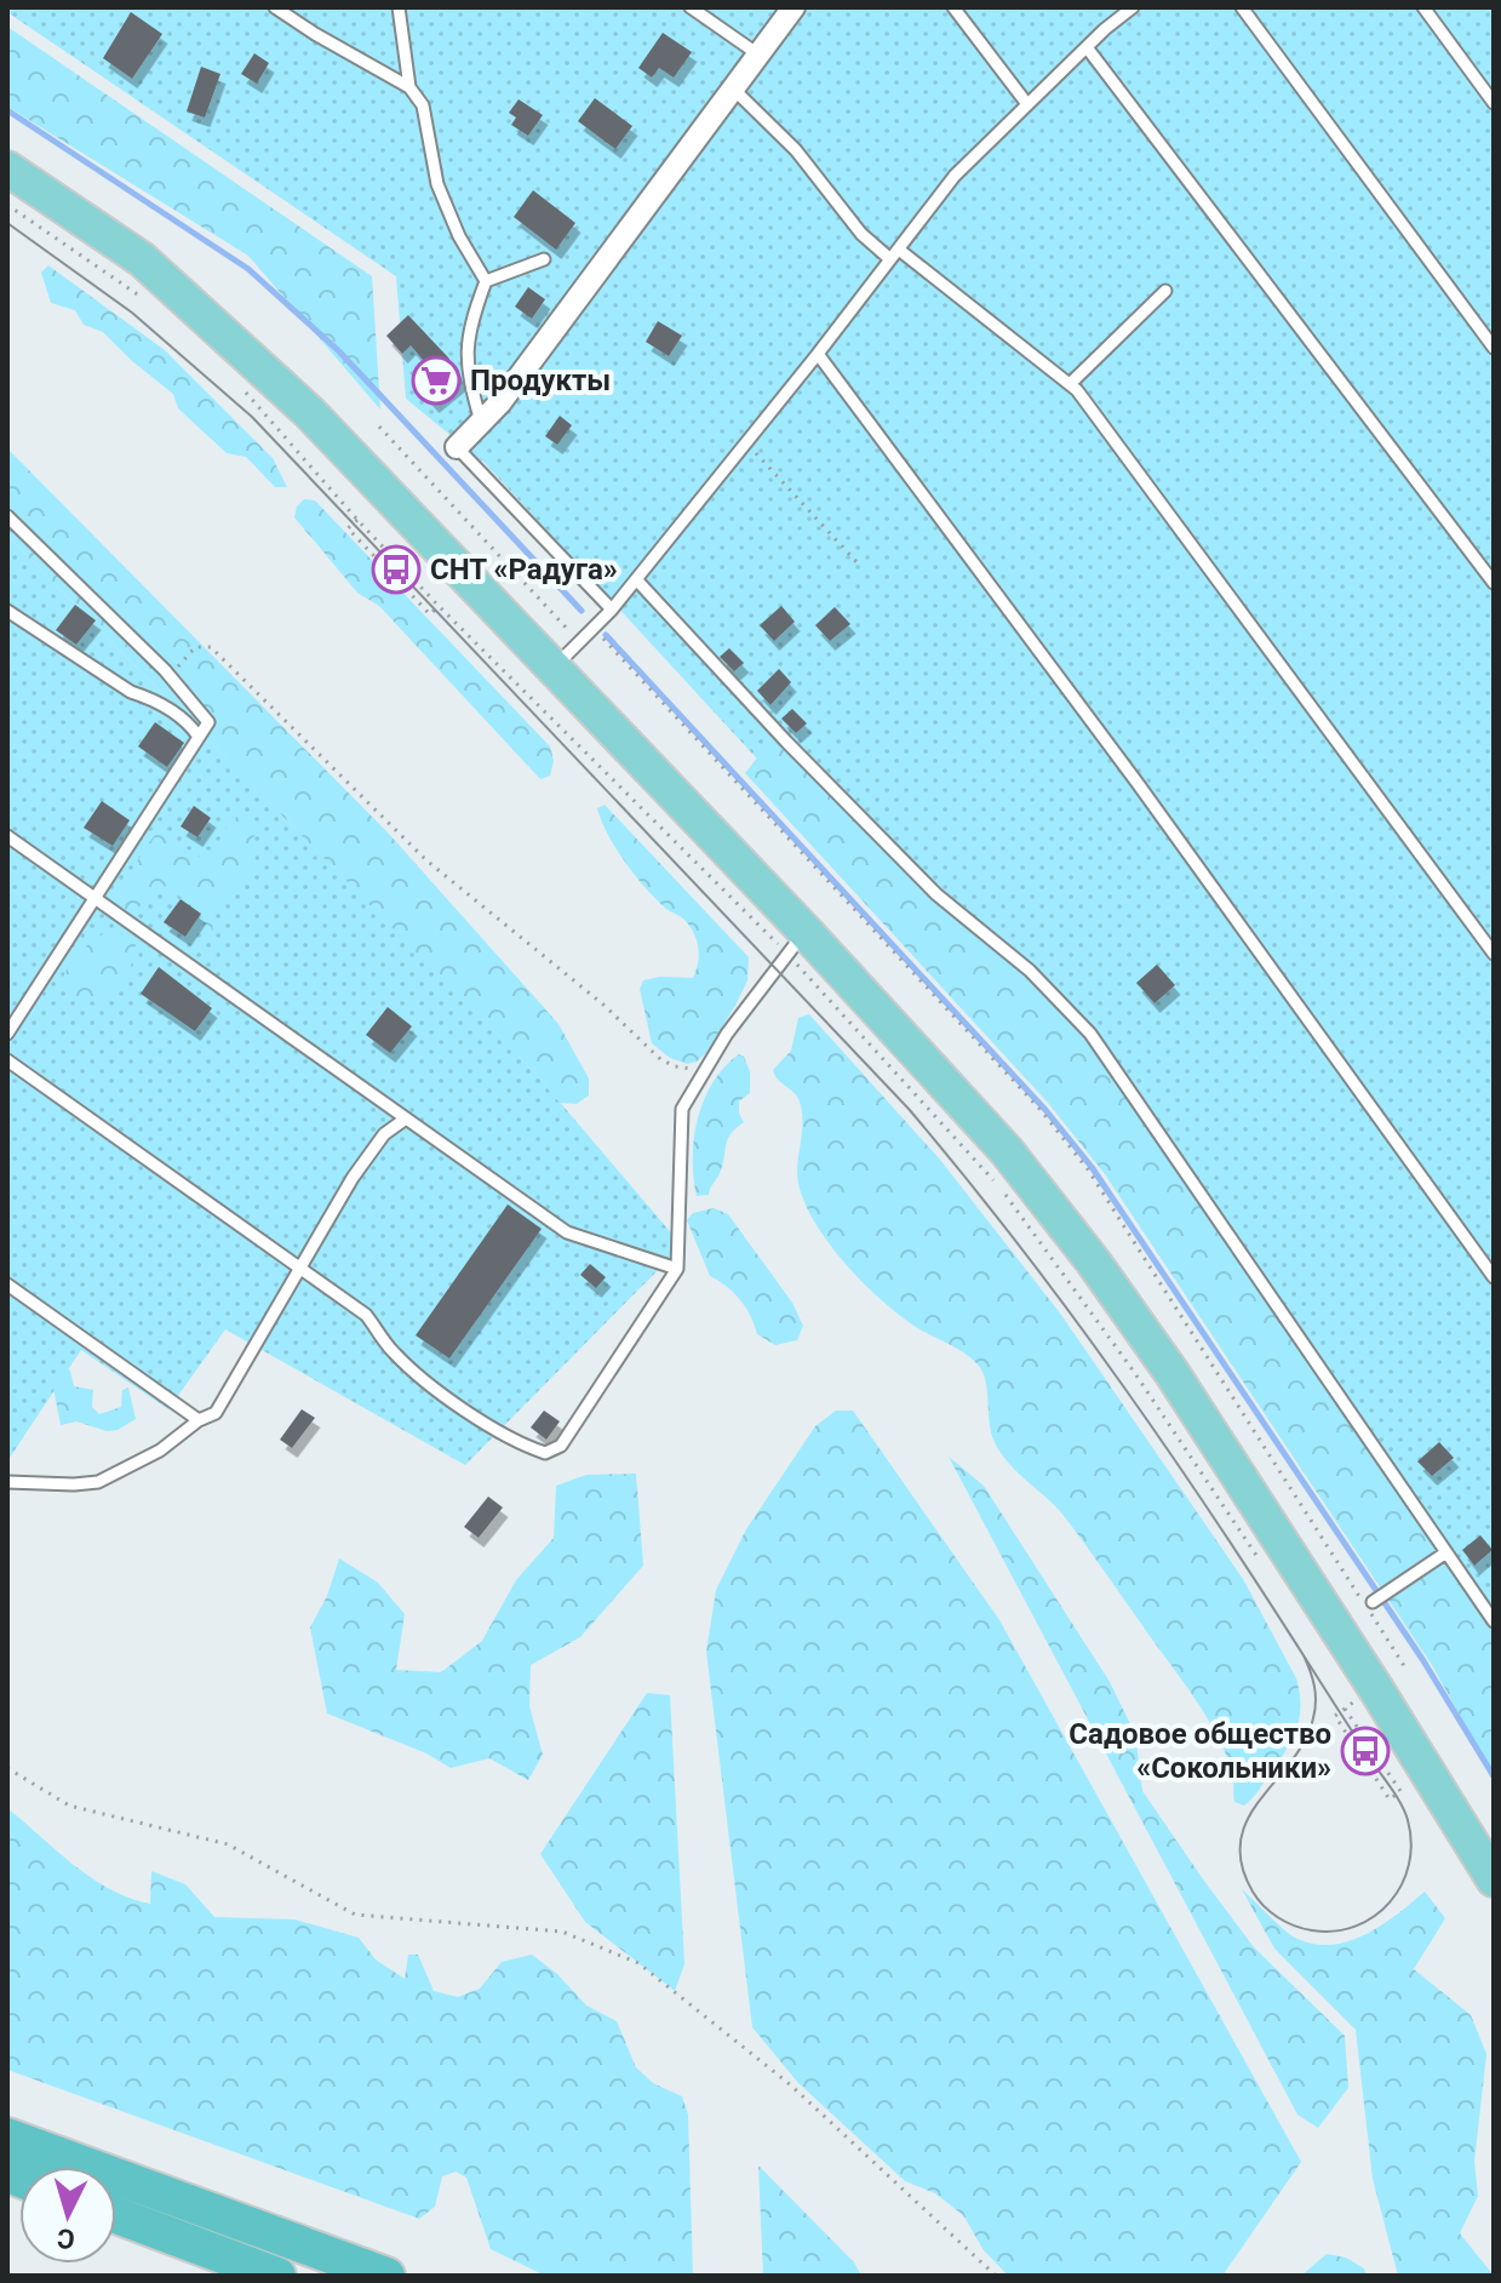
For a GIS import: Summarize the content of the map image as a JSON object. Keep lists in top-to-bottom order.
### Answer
{
  "places": {
    "supermarket": ["Продукты"],
    "bus stop": ["СНТ «Радуга»", "Садовое общество «Сокольники»"]
  },
  "north": "bottom"
}
